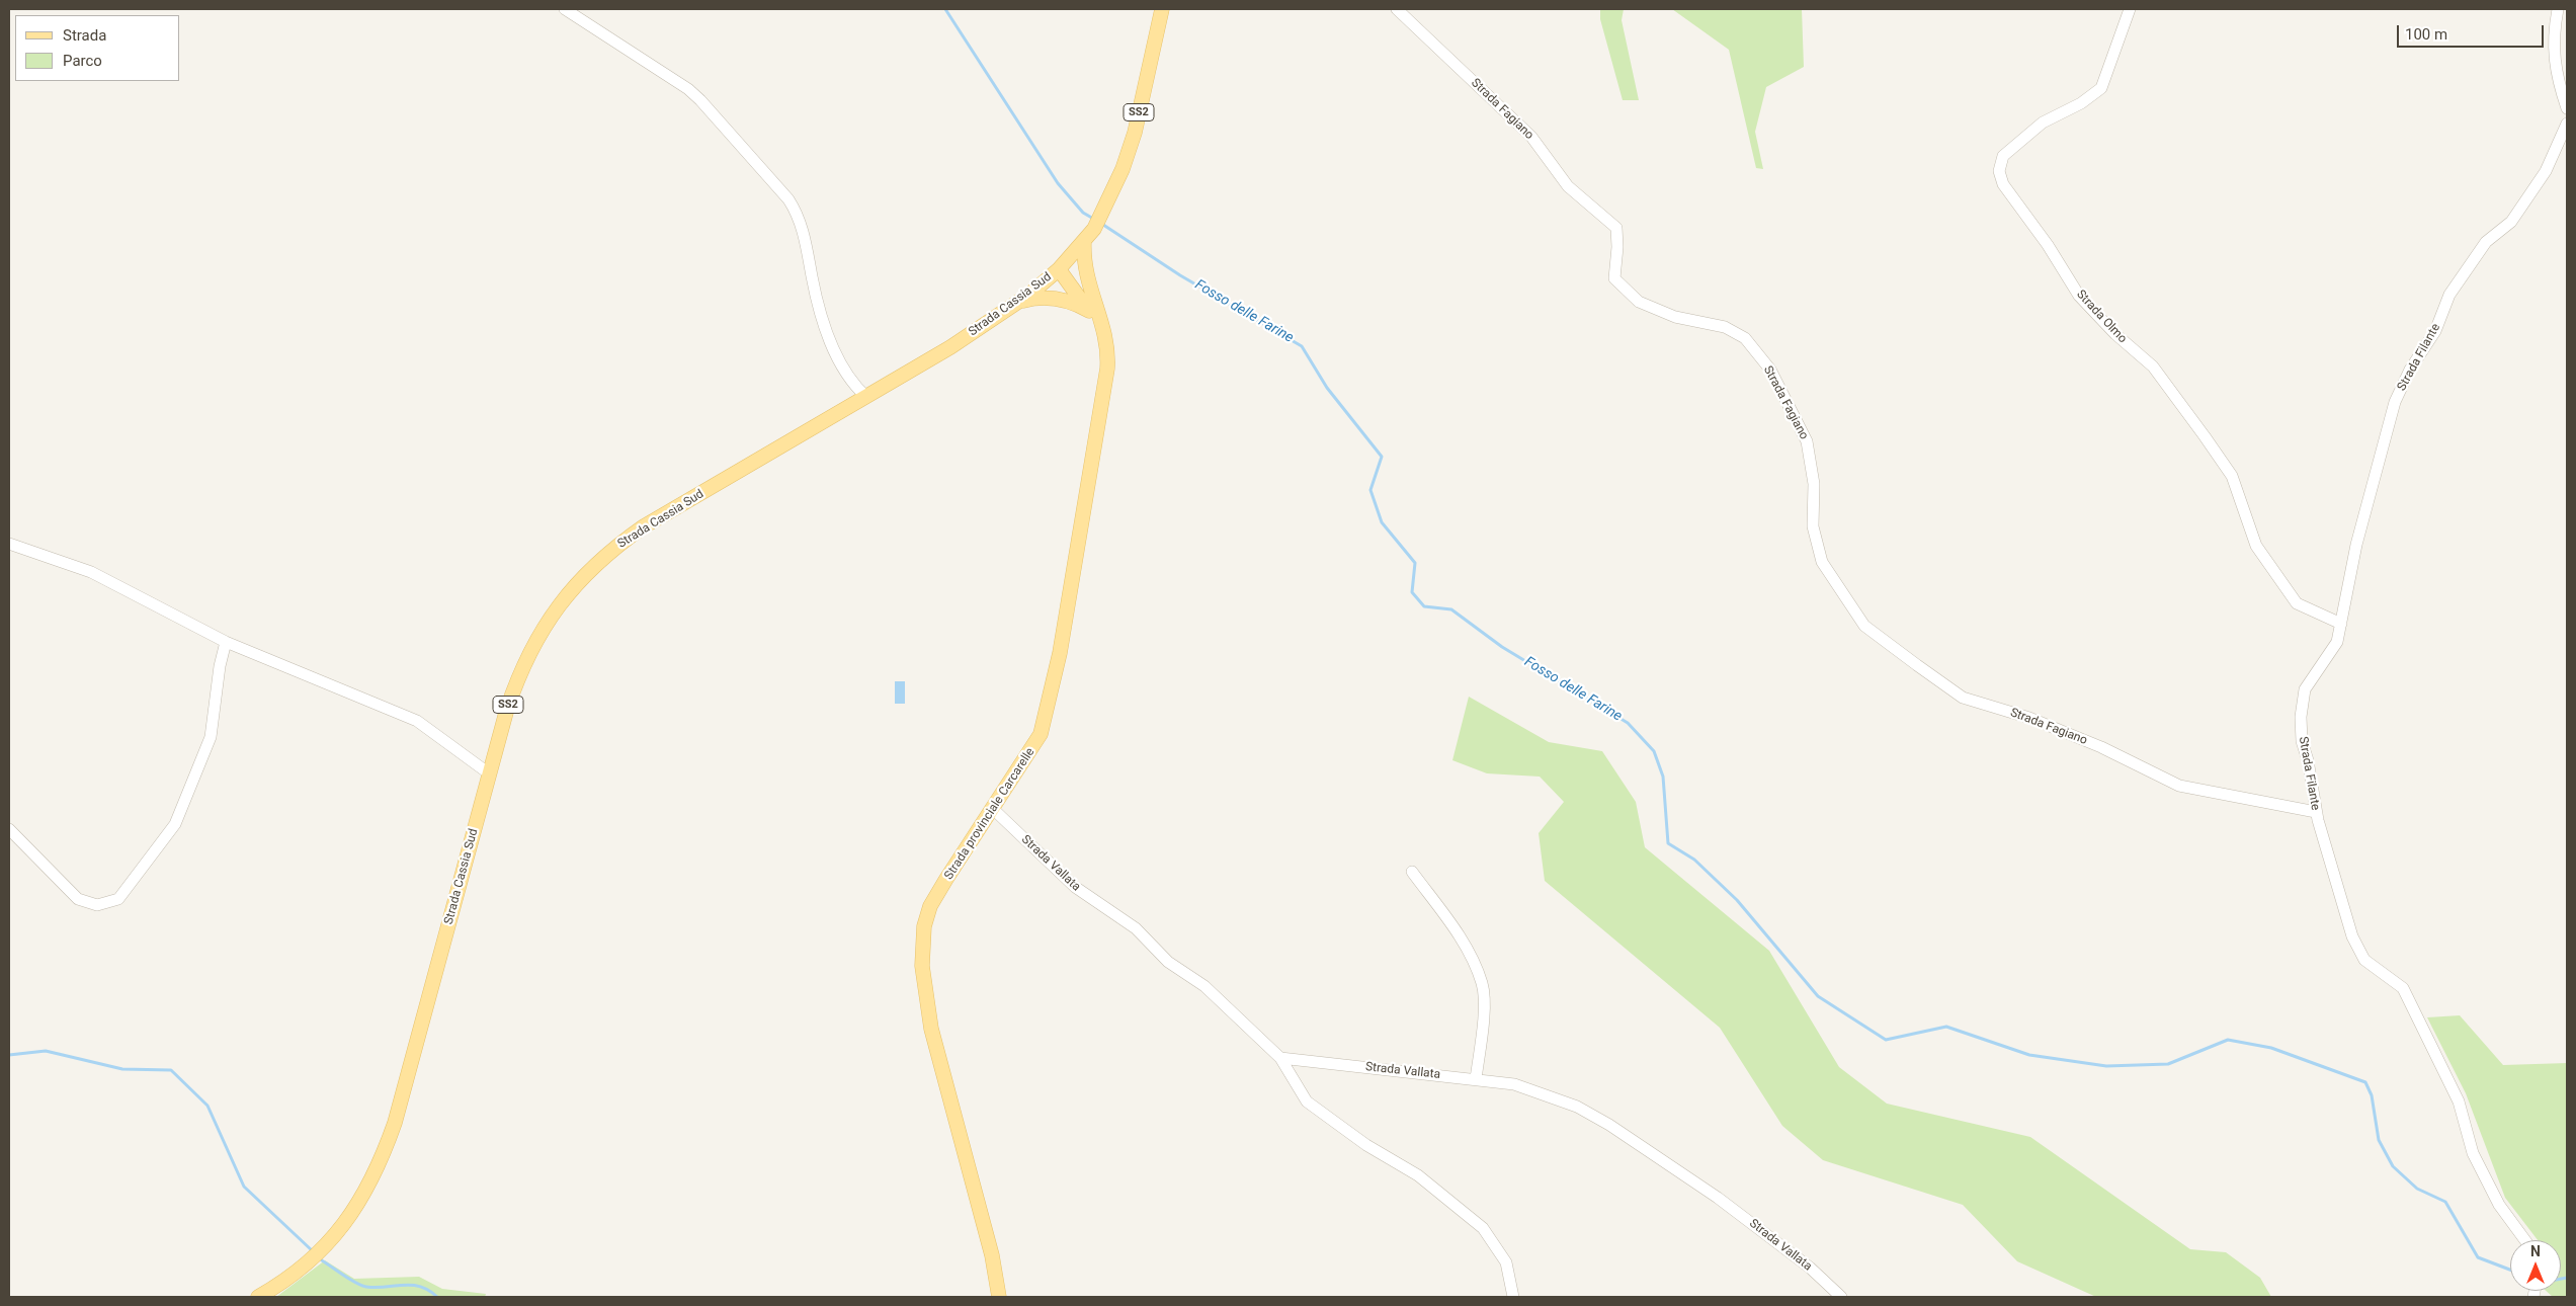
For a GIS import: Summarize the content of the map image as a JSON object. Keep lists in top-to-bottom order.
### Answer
{
  "streets": {
    "main road": ["SS2", "Strada Cassia Sud", "Strada provinciale Carcarelle"],
    "street": [
      "Strada Fagiano",
      "Strada Olmo",
      "Strada Filante",
      "Strada Vallata"
    ]
  },
  "crossings": [
    ["Strada Fagiano", "Strada Filante"],
    ["Strada Cassia Sud", "Strada provinciale Carcarelle"],
    ["Strada Olmo", "Strada Filante"],
    ["Strada provinciale Carcarelle", "Strada Vallata"]
  ],
  "water": ["Fosso delle Farine"],
  "legend": ["Strada", "Parco"],
  "scale_bar": "100 m",
  "north": "top"
}
